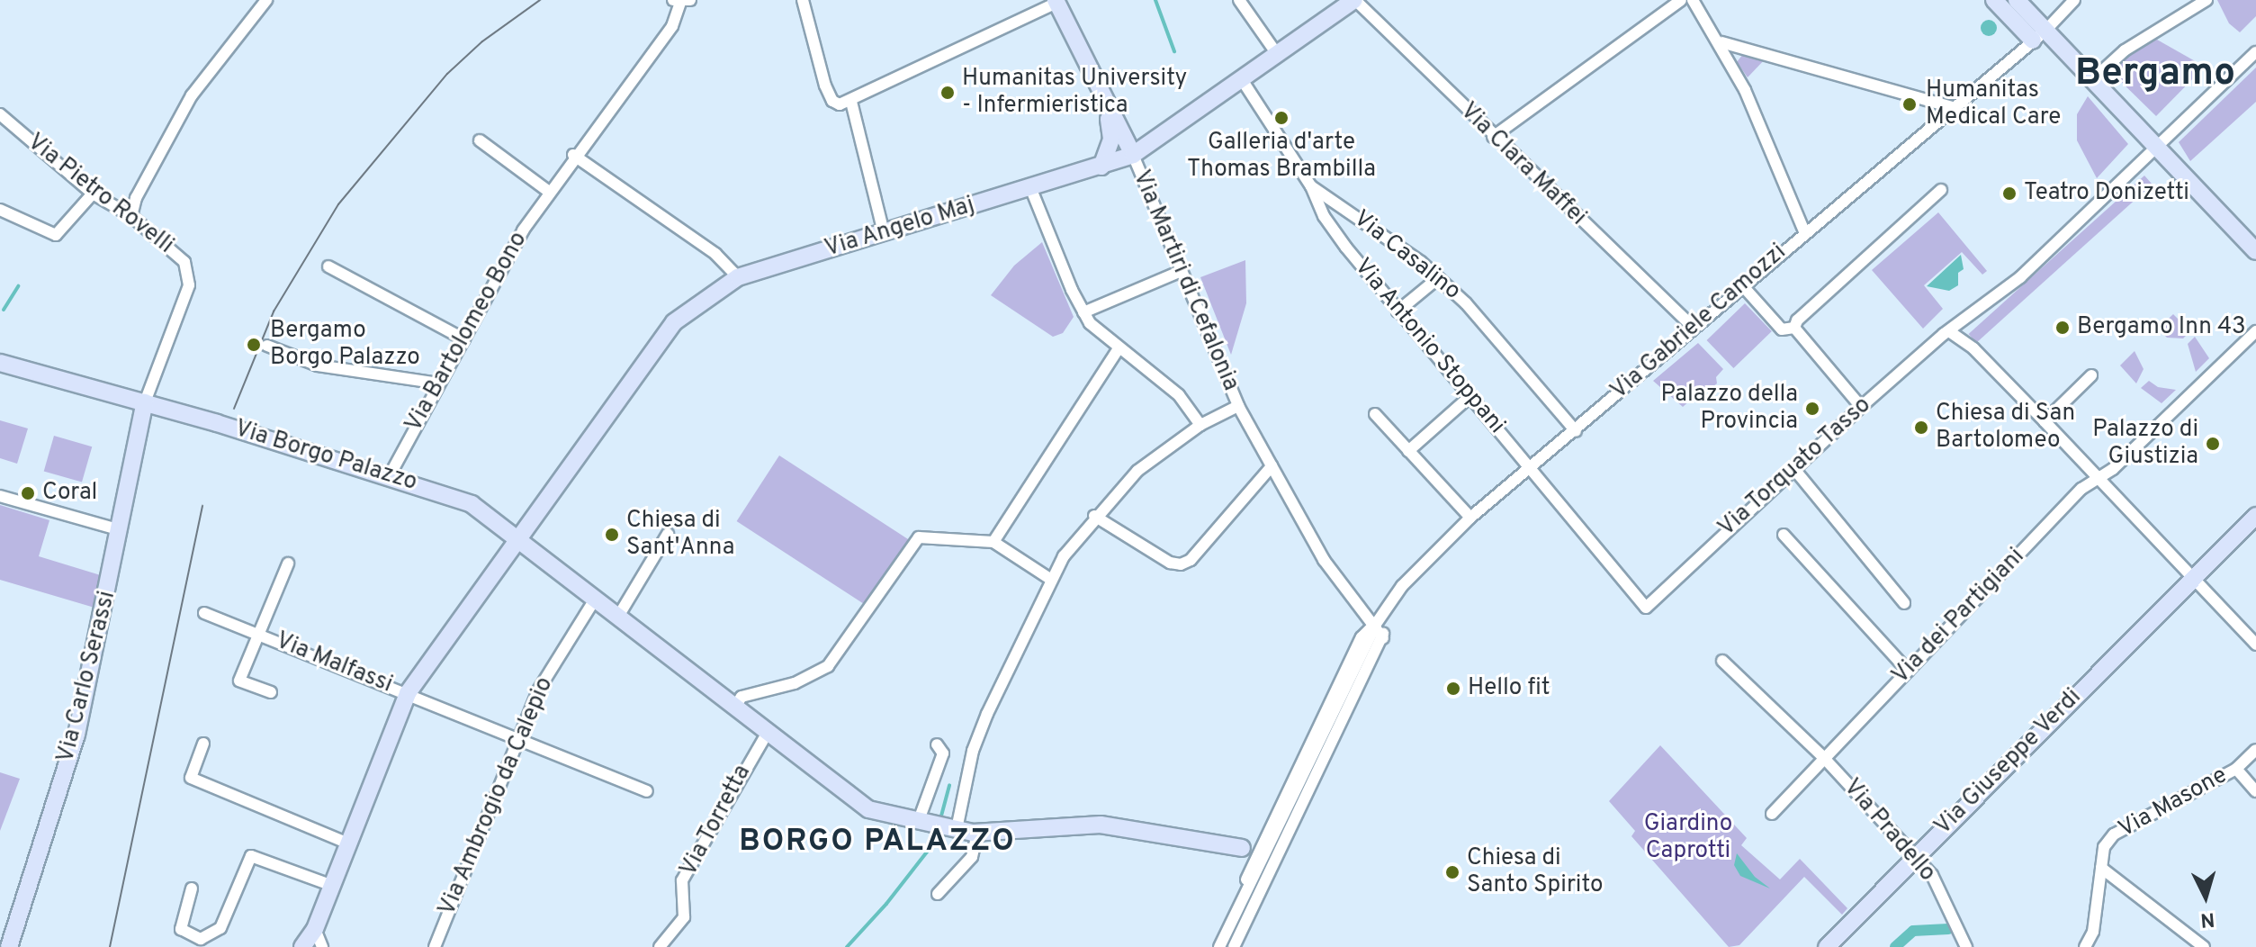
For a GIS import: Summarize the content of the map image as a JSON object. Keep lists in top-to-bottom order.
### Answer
{
  "streets": {
    "street": [
      "Via Clara Maffei",
      "Via Pietro Rovelli",
      "Via Angelo Maj",
      "Via Casalino",
      "Via Martiri di Cefalonia",
      "Via Gabriele Camozzi",
      "Via Bartolomeo Bono",
      "Via Antonio Stoppani",
      "Via Borgo Palazzo",
      "Via Torquato Tasso",
      "Via dei Partigiani",
      "Via Malfassi",
      "Via Carlo Serassi",
      "Via Giuseppe Verdi",
      "Via Ambrogio da Calepio",
      "Via Masone",
      "Via Torretta",
      "Via Pradello"
    ]
  },
  "crossings": [
    ["Via Clara Maffei", "Via Angelo Maj"],
    ["Via Clara Maffei", "Via Gabriele Camozzi"],
    ["Via Pietro Rovelli", "Via Borgo Palazzo"],
    ["Via Pietro Rovelli", "Via Carlo Serassi"],
    ["Via Angelo Maj", "Via Casalino"],
    ["Via Angelo Maj", "Via Martiri di Cefalonia"],
    ["Via Angelo Maj", "Via Borgo Palazzo"],
    ["Via Angelo Maj", "Via Malfassi"],
    ["Via Casalino", "Via Gabriele Camozzi"],
    ["Via Casalino", "Via Antonio Stoppani"],
    ["Via Martiri di Cefalonia", "Via Gabriele Camozzi"],
    ["Via Gabriele Camozzi", "Via Antonio Stoppani"],
    ["Via Bartolomeo Bono", "Via Borgo Palazzo"],
    ["Via Antonio Stoppani", "Via Torquato Tasso"],
    ["Via Borgo Palazzo", "Via Carlo Serassi"],
    ["Via Borgo Palazzo", "Via Ambrogio da Calepio"],
    ["Via Borgo Palazzo", "Via Torretta"],
    ["Via dei Partigiani", "Via Pradello"],
    ["Via Malfassi", "Via Ambrogio da Calepio"],
    ["Via Giuseppe Verdi", "Via Pradello"]
  ],
  "districts": ["Bergamo", "BORGO PALAZZO"],
  "parks": ["Giardino Caprotti"],
  "places": [
    "Humanitas University - Infermieristica",
    "Humanitas Medical Care",
    "Galleria d'arte Thomas Brambilla",
    "Teatro Donizetti",
    "Bergamo Inn 43",
    "Bergamo Borgo Palazzo",
    "Palazzo della Provincia",
    "Chiesa di San Bartolomeo",
    "Palazzo di Giustizia",
    "Coral",
    "Chiesa di Sant'Anna",
    "Hello fit",
    "Chiesa di Santo Spirito"
  ],
  "north": "bottom"
}
